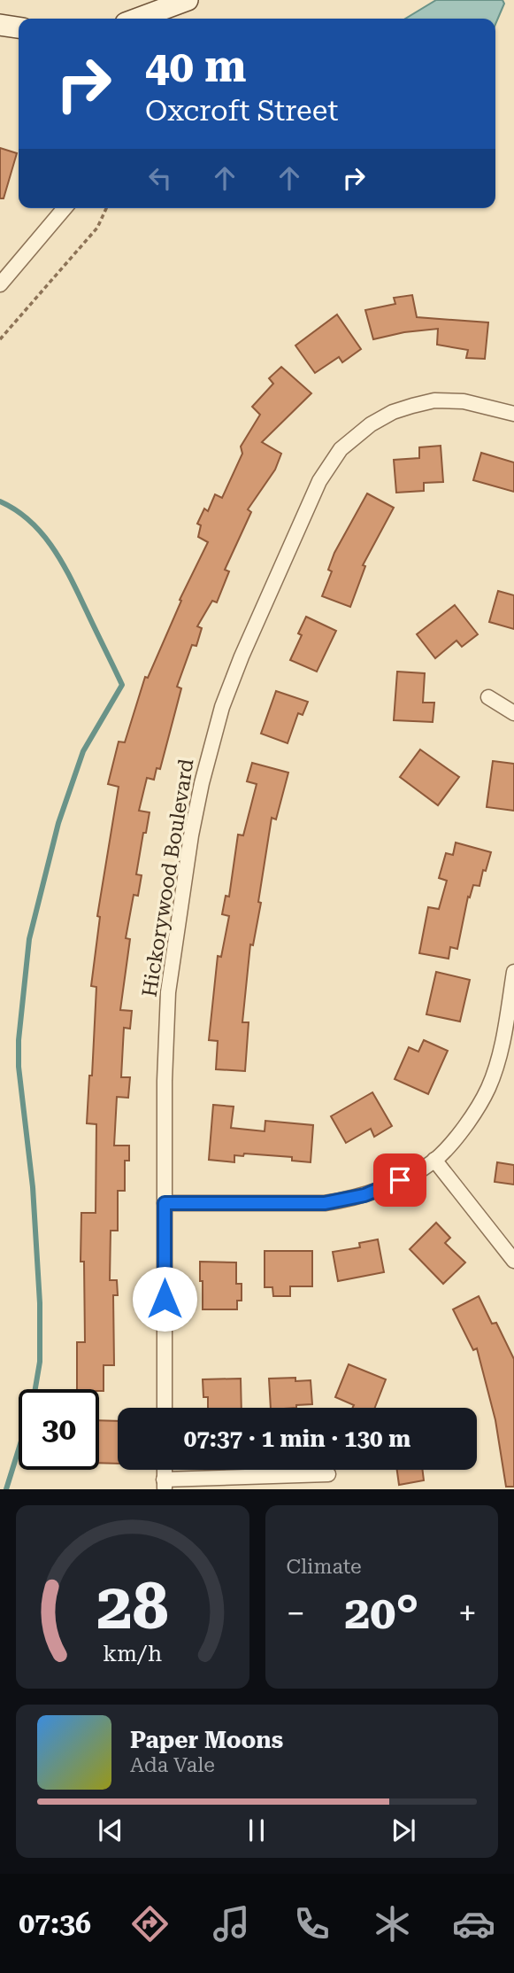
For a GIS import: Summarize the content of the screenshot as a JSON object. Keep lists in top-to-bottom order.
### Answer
{
  "streets": {
    "street": ["Hickorywood Boulevard"]
  },
  "page": {
    "turn": ["40 m", "Oxcroft Street"],
    "limit": "30",
    "trip": "07:37 · 1 min · 130 m",
    "tile": "Climate",
    "heat": ["−", "20°", "+"],
    "song": ["Paper Moons", "Ada Vale"],
    "tabs": "07:36",
    "gauge": ["28", "km/h"]
  }
}
